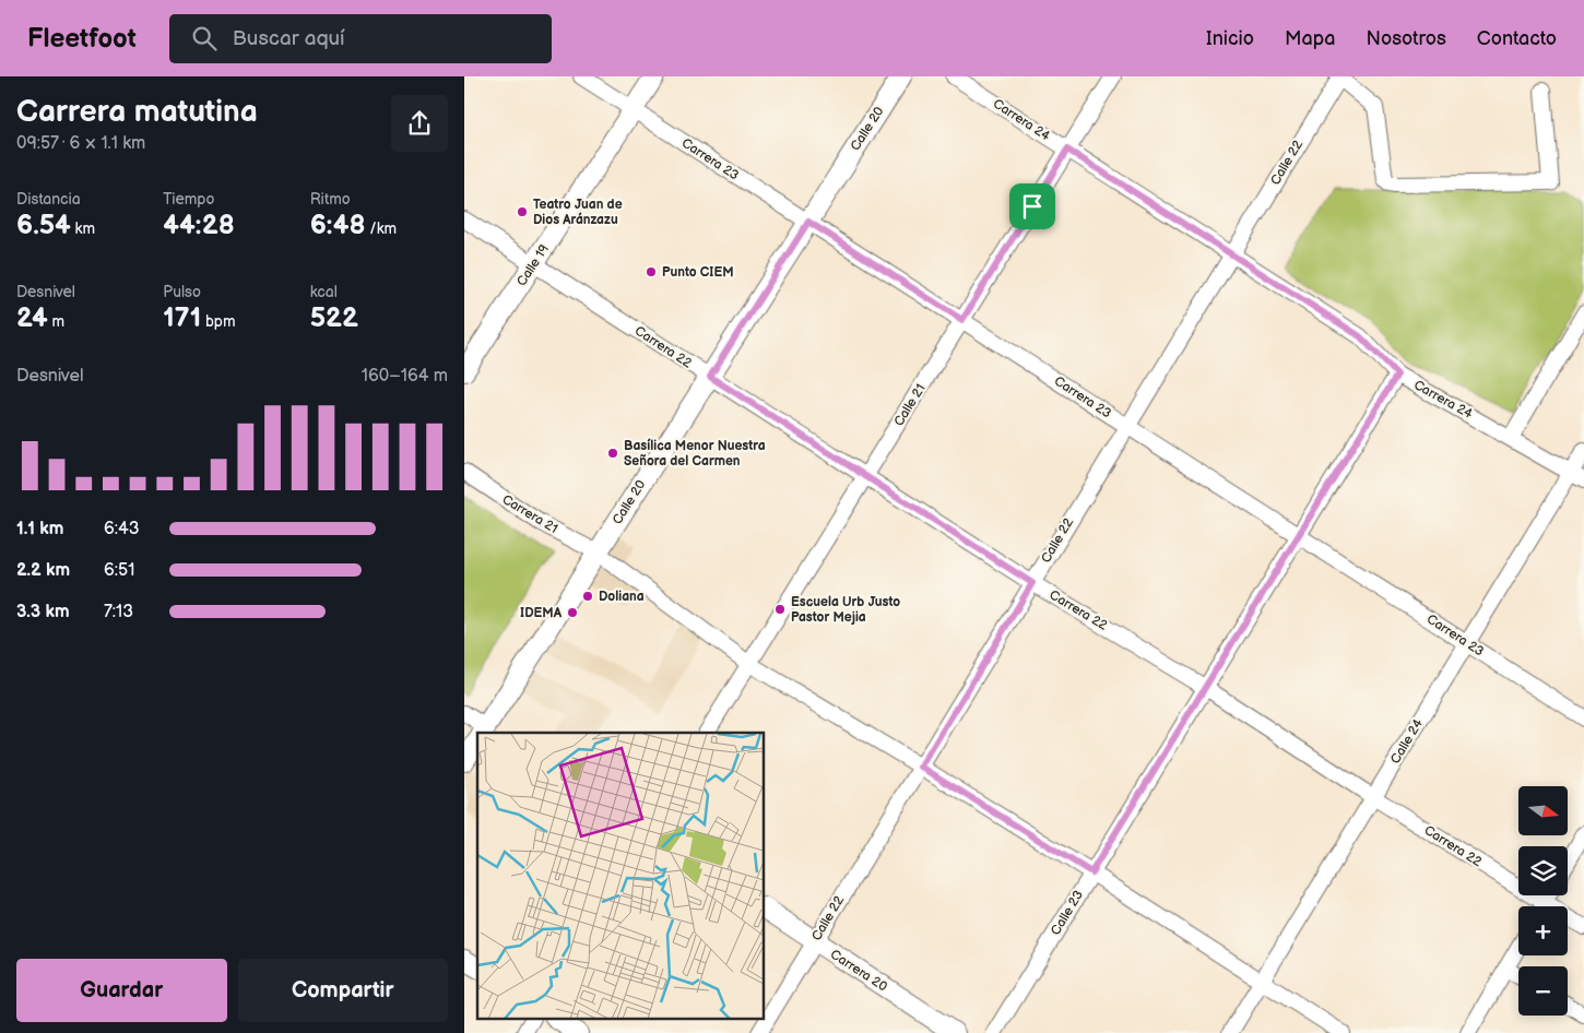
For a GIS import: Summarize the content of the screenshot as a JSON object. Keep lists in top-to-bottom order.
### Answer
{
  "streets": {
    "main road": ["Calle 20", "Calle 19", "Carrera 20"],
    "street": [
      "Carrera 24",
      "Carrera 23",
      "Calle 22",
      "Carrera 22",
      "Calle 21",
      "Carrera 21",
      "Calle 24",
      "Calle 23"
    ]
  },
  "crossings": [
    ["Carrera 24", "Calle 22"],
    ["Carrera 24", "Calle 21"],
    ["Carrera 24", "Calle 24"],
    ["Carrera 24", "Calle 23"],
    ["Calle 20", "Carrera 23"],
    ["Calle 20", "Carrera 22"],
    ["Calle 20", "Carrera 21"],
    ["Carrera 23", "Calle 22"],
    ["Carrera 23", "Calle 19"],
    ["Carrera 23", "Calle 21"],
    ["Carrera 23", "Calle 24"],
    ["Carrera 23", "Calle 23"],
    ["Calle 22", "Carrera 22"],
    ["Calle 22", "Carrera 21"],
    ["Calle 22", "Carrera 20"],
    ["Calle 19", "Carrera 22"],
    ["Carrera 22", "Calle 21"],
    ["Carrera 22", "Calle 24"],
    ["Carrera 22", "Calle 23"],
    ["Calle 21", "Carrera 21"],
    ["Carrera 21", "Calle 24"],
    ["Carrera 21", "Calle 23"]
  ],
  "places": [
    "Teatro Juan de Dios Aránzazu",
    "Punto CIEM",
    "Basílica Menor Nuestra Señora del Carmen",
    "Doliana",
    "Escuela Urb Justo Pastor Mejia",
    "IDEMA"
  ],
  "north": "right",
  "page": {
    "header": "Fleetfoot",
    "search": "Buscar aquí",
    "nav": [
      "Inicio",
      "Mapa",
      "Nosotros",
      "Contacto"
    ],
    "heading": ["Carrera matutina", "09:57 · 6 × 1.1 km"],
    "stats": [
      ["Distancia", "6.54 km"],
      ["Tiempo", "44:28"],
      ["Ritmo", "6:48 /km"],
      ["Desnivel", "24 m"],
      ["Pulso", "171 bpm"],
      ["kcal", "522"]
    ],
    "chart": ["Desnivel", "160–164 m"],
    "list": [
      {
        "name": "1.1 km",
        "note": "6:43"
      },
      {
        "name": "2.2 km",
        "note": "6:51"
      },
      {
        "name": "3.3 km",
        "note": "7:13"
      }
    ],
    "map_buttons": ["+", "−"],
    "buttons": ["Guardar", "Compartir"]
  }
}
